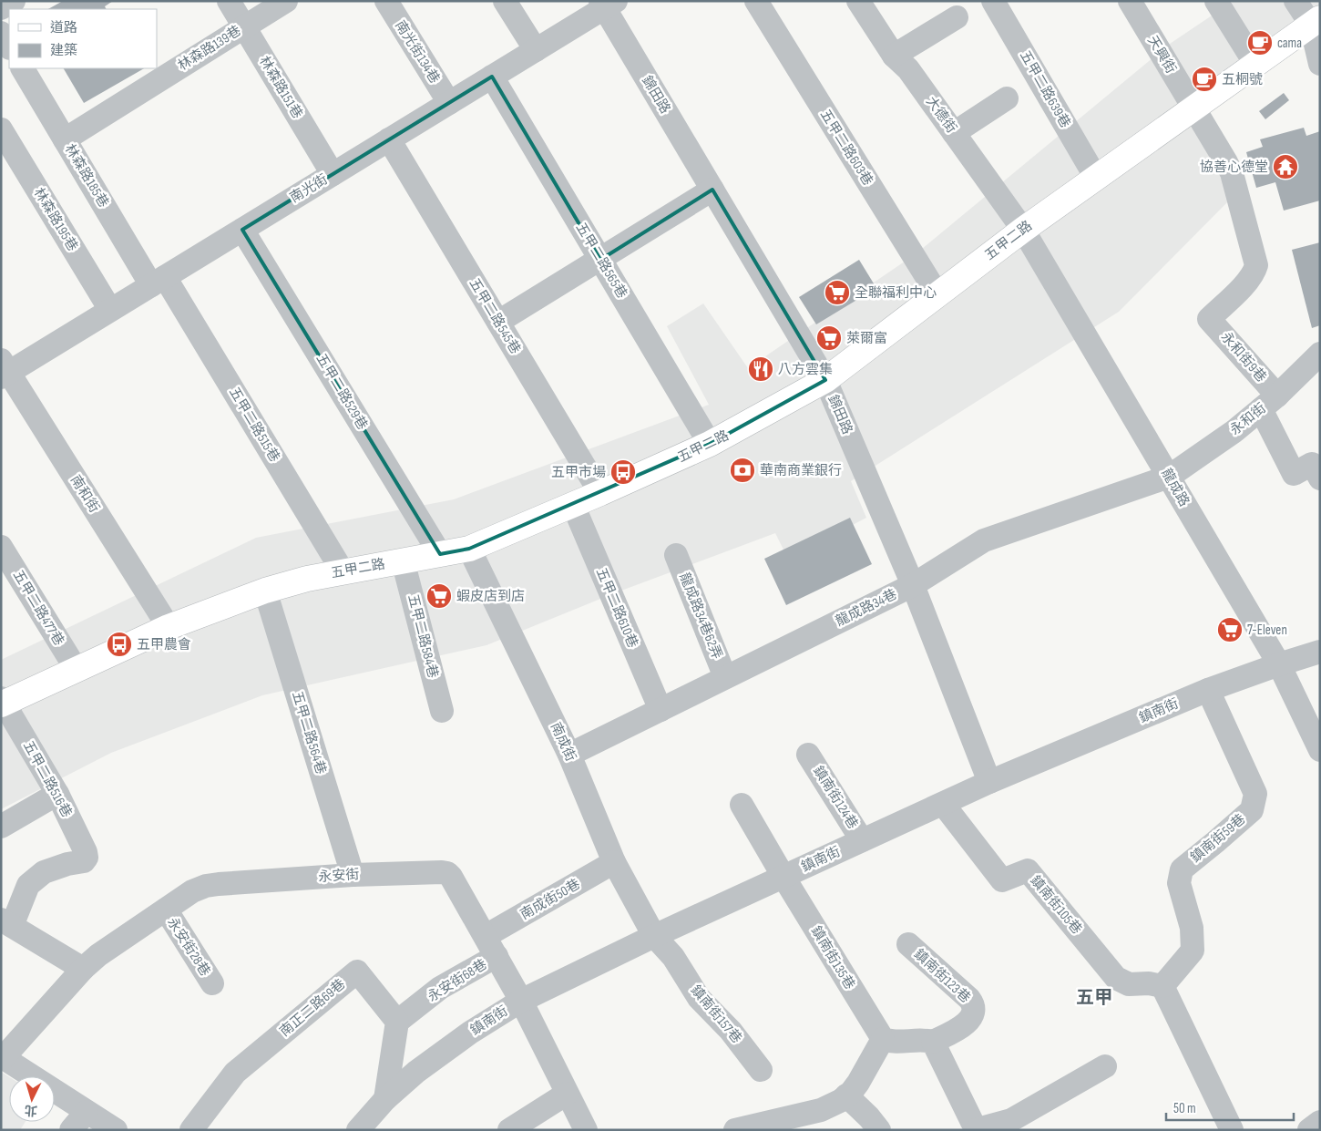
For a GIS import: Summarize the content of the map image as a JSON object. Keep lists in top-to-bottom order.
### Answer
{
  "streets": {
    "main road": ["五甲二路"],
    "street": [
      "林森路139巷",
      "南光街134巷",
      "天興街",
      "林森路151巷",
      "五甲二路639巷",
      "錦田路",
      "大德街",
      "五甲二路603巷",
      "林森路185巷",
      "南光街",
      "林森路195巷",
      "五甲二路565巷",
      "五甲二路545巷",
      "永和街9巷",
      "五甲二路529巷",
      "永和街",
      "五甲二路515巷",
      "龍成路",
      "南和街",
      "五甲二路477巷",
      "五甲二路610巷",
      "龍成路34巷",
      "龍成路34巷62弄",
      "五甲二路584巷",
      "鎮南街",
      "五甲二路564巷",
      "南成街",
      "五甲二路516巷",
      "鎮南街124巷",
      "鎮南街59巷",
      "永安街",
      "南成街50巷",
      "鎮南街105巷",
      "永安街28巷",
      "鎮南街135巷",
      "鎮南街123巷",
      "永安街68巷",
      "南正二路69巷",
      "鎮南街157巷"
    ]
  },
  "crossings": [
    ["林森路139巷", "林森路151巷"],
    ["林森路139巷", "林森路185巷"],
    ["南光街134巷", "南光街"],
    ["天興街", "五甲二路"],
    ["天興街", "永和街9巷"],
    ["林森路151巷", "南光街"],
    ["五甲二路639巷", "五甲二路"],
    ["錦田路", "南光街"],
    ["錦田路", "五甲二路"],
    ["錦田路", "龍成路34巷"],
    ["錦田路", "鎮南街"],
    ["大德街", "五甲二路"],
    ["大德街", "龍成路"],
    ["五甲二路603巷", "五甲二路"],
    ["林森路185巷", "南光街"],
    ["林森路185巷", "五甲二路515巷"],
    ["南光街", "林森路195巷"],
    ["南光街", "五甲二路565巷"],
    ["南光街", "五甲二路545巷"],
    ["南光街", "五甲二路529巷"],
    ["南光街", "五甲二路515巷"],
    ["南光街", "南和街"],
    ["五甲二路", "五甲二路565巷"],
    ["五甲二路", "五甲二路545巷"],
    ["五甲二路", "五甲二路529巷"],
    ["五甲二路", "五甲二路515巷"],
    ["五甲二路", "龍成路"],
    ["五甲二路", "南和街"],
    ["五甲二路", "五甲二路477巷"],
    ["五甲二路", "五甲二路610巷"],
    ["五甲二路", "五甲二路584巷"],
    ["五甲二路", "五甲二路564巷"],
    ["五甲二路", "南成街"],
    ["五甲二路", "五甲二路516巷"],
    ["永和街9巷", "永和街"],
    ["永和街", "龍成路"],
    ["永和街", "龍成路34巷"],
    ["龍成路", "龍成路34巷"],
    ["龍成路", "鎮南街"],
    ["五甲二路610巷", "龍成路34巷"],
    ["龍成路34巷", "龍成路34巷62弄"],
    ["龍成路34巷", "南成街"],
    ["鎮南街", "南成街"],
    ["鎮南街", "鎮南街124巷"],
    ["鎮南街", "鎮南街59巷"],
    ["鎮南街", "永安街"],
    ["鎮南街", "鎮南街105巷"],
    ["鎮南街", "鎮南街135巷"],
    ["鎮南街", "鎮南街157巷"],
    ["五甲二路564巷", "永安街"],
    ["南成街", "南成街50巷"],
    ["南成街", "鎮南街157巷"],
    ["鎮南街59巷", "鎮南街105巷"],
    ["永安街", "南成街50巷"],
    ["永安街", "永安街28巷"],
    ["永安街", "永安街68巷"],
    ["南成街50巷", "永安街68巷"],
    ["永安街68巷", "南正二路69巷"]
  ],
  "districts": ["五甲"],
  "places": {
    "cafe": ["cama", "五桐號"],
    "temple": ["協善心德堂"],
    "supermarket": [
      "全聯福利中心",
      "萊爾富",
      "蝦皮店到店",
      "7-Eleven"
    ],
    "restaurant": ["八方雲集"],
    "bank": ["華南商業銀行"],
    "bus stop": ["五甲市場", "五甲農會"]
  },
  "legend": ["道路", "建築"],
  "scale_bar": "50 m",
  "north": "bottom"
}
